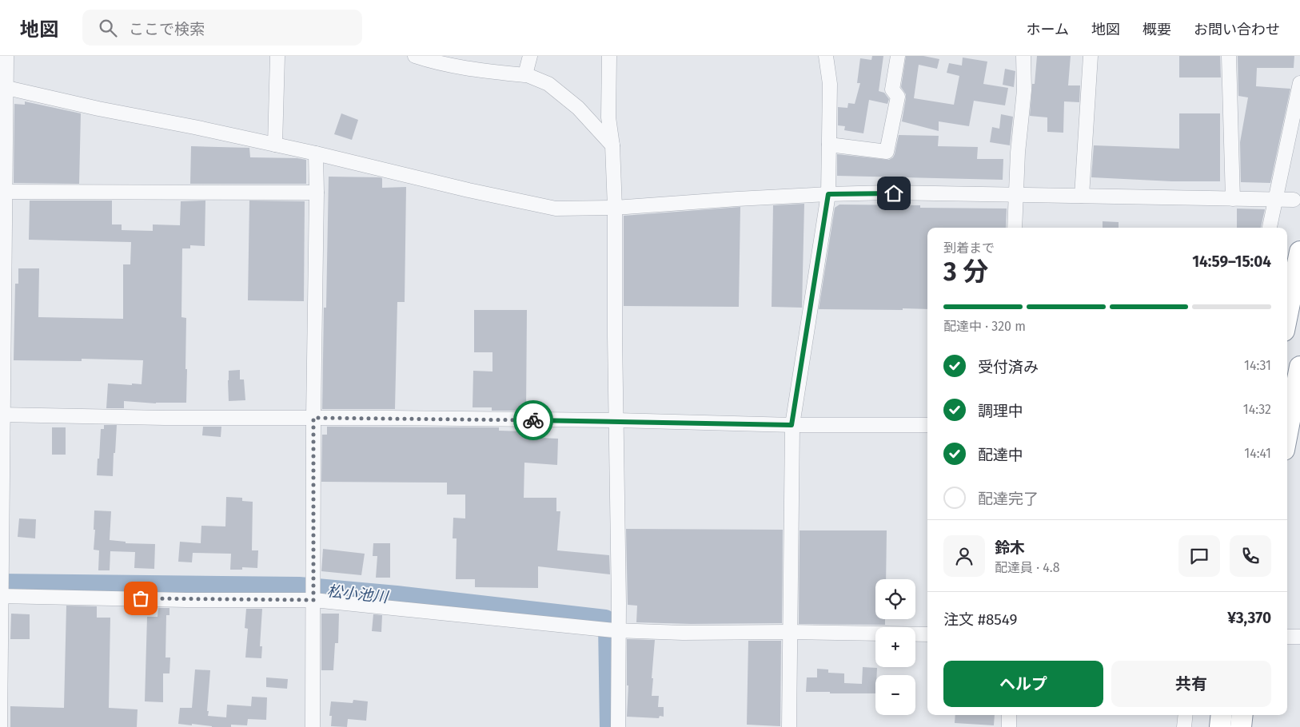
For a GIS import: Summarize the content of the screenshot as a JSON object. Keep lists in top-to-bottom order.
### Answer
{
  "water": ["松小池川"],
  "page": {
    "header": "地図",
    "search": "ここで検索",
    "nav": [
      "ホーム",
      "地図",
      "概要",
      "お問い合わせ"
    ],
    "heading": ["3 分", "到着まで", "14:59–15:04"],
    "panel": [
      "鈴木",
      "配達員 · 4.8",
      "注文 #8549",
      "¥3,370"
    ],
    "bar": "配達中 · 320 m",
    "list": [
      ["受付済み", "14:31"],
      ["調理中", "14:32"],
      ["配達中", "14:41"],
      "配達完了"
    ],
    "map_buttons": ["+", "−"],
    "buttons": ["ヘルプ", "共有"]
  }
}
